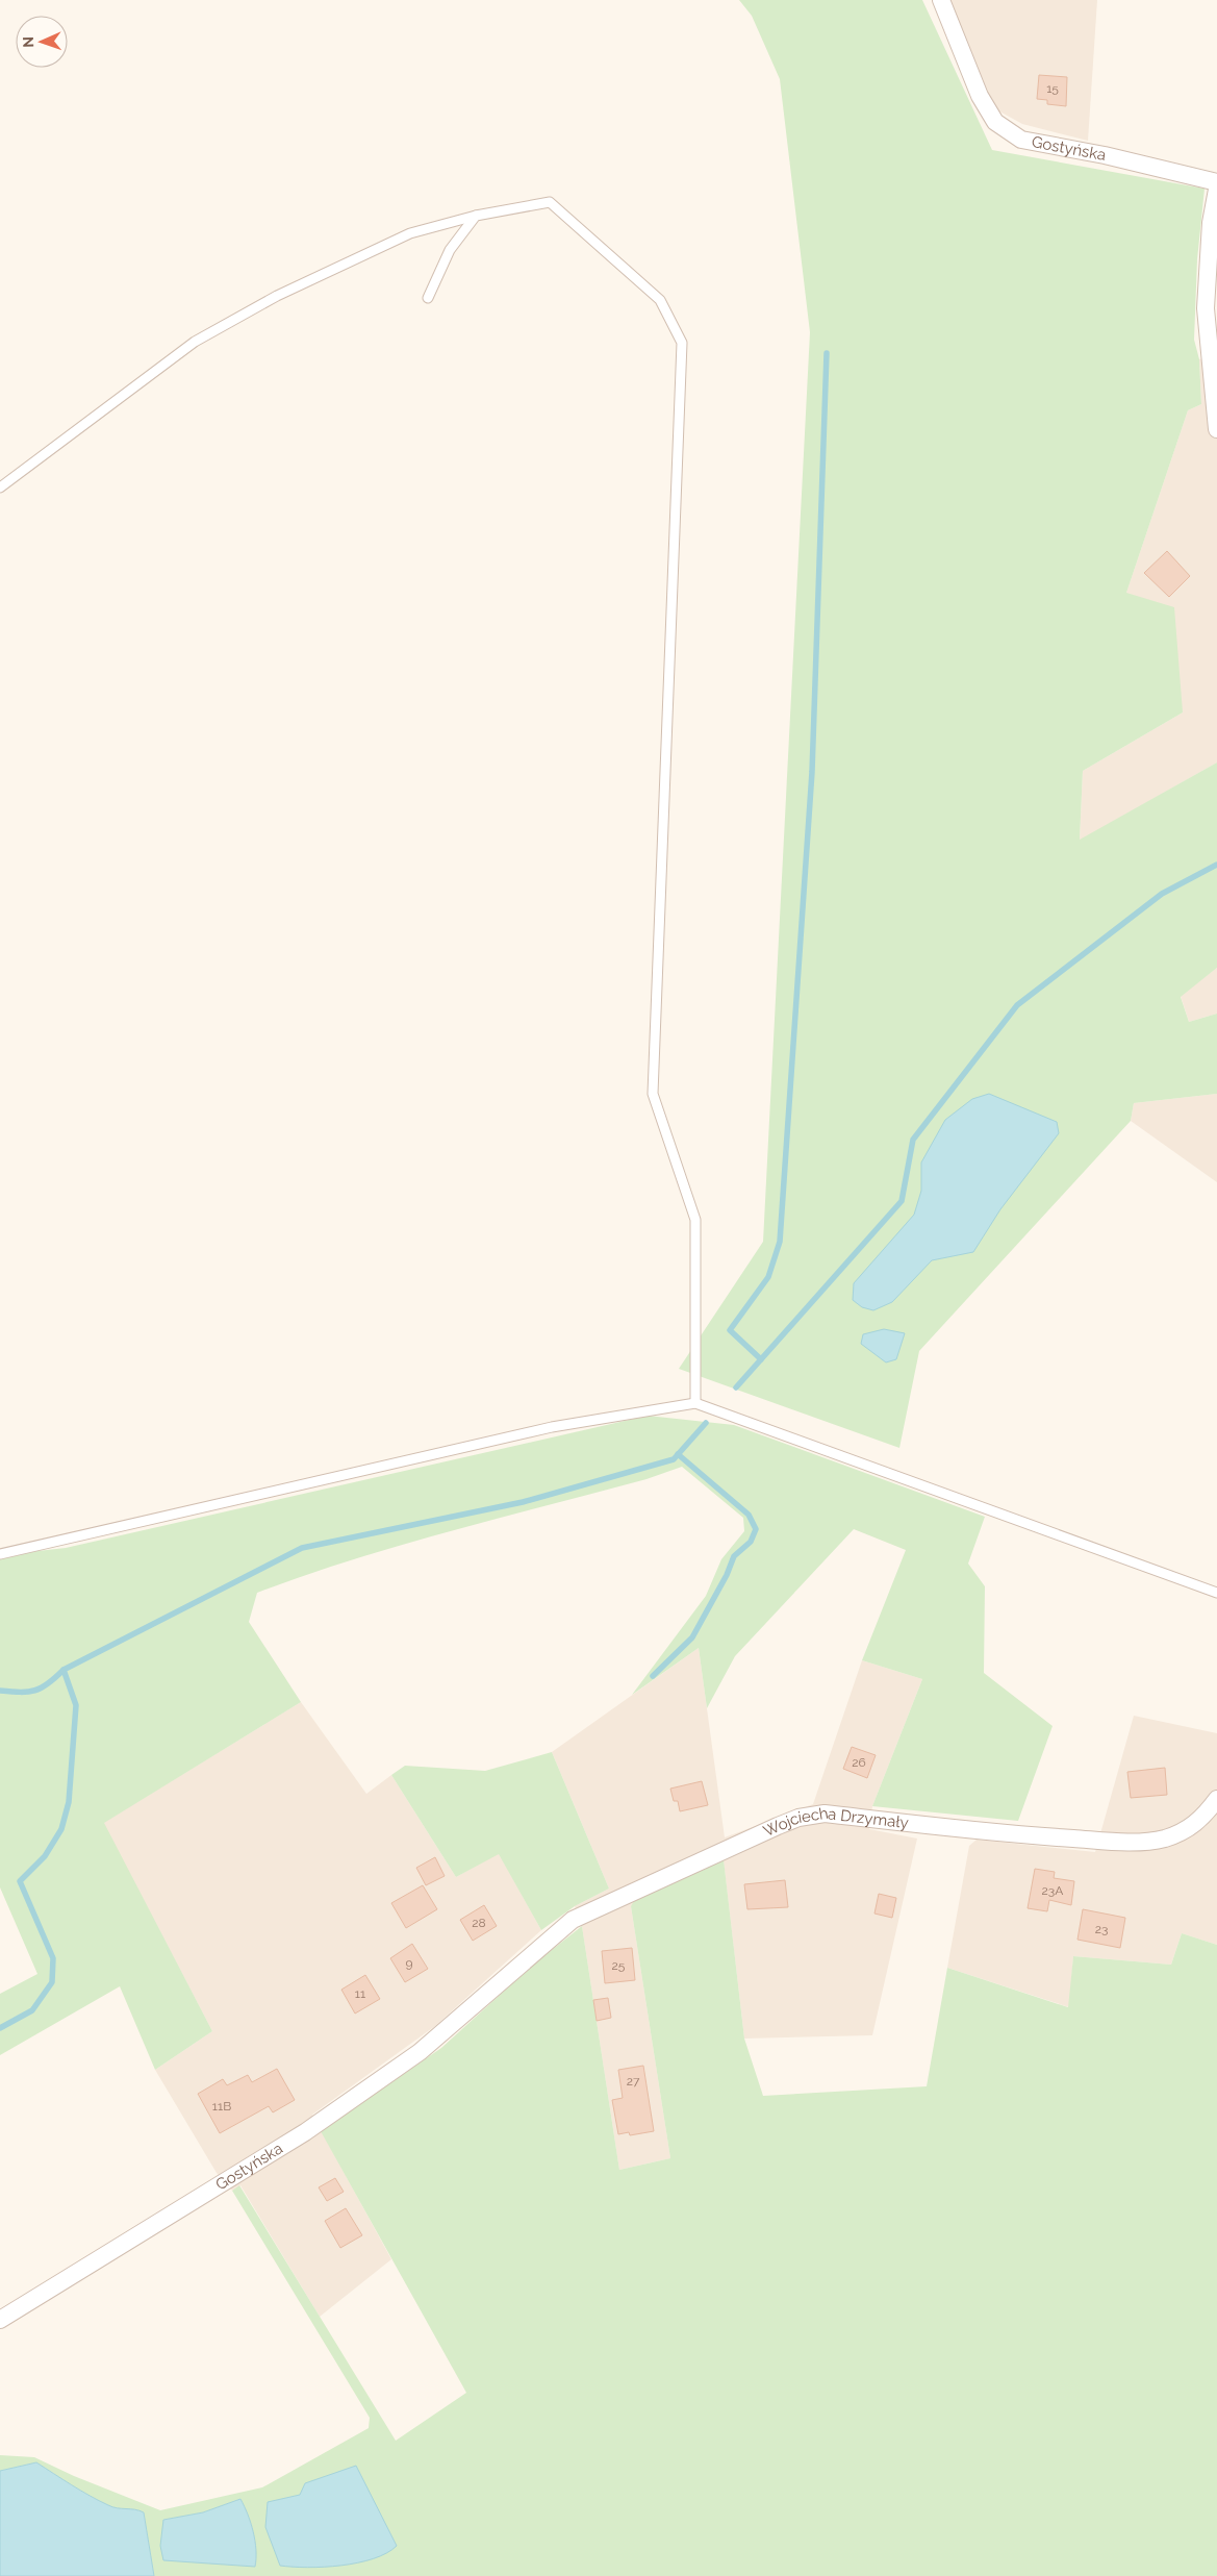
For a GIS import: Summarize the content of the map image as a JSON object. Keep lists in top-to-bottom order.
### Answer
{
  "streets": {
    "street": ["Gostyńska", "Wojciecha Drzymały"]
  },
  "crossings": [
    ["Gostyńska", "Wojciecha Drzymały"]
  ],
  "house_numbers": [
    "15",
    "26",
    "23A",
    "28",
    "23",
    "9",
    "25",
    "11",
    "27",
    "11B"
  ],
  "north": "left"
}
